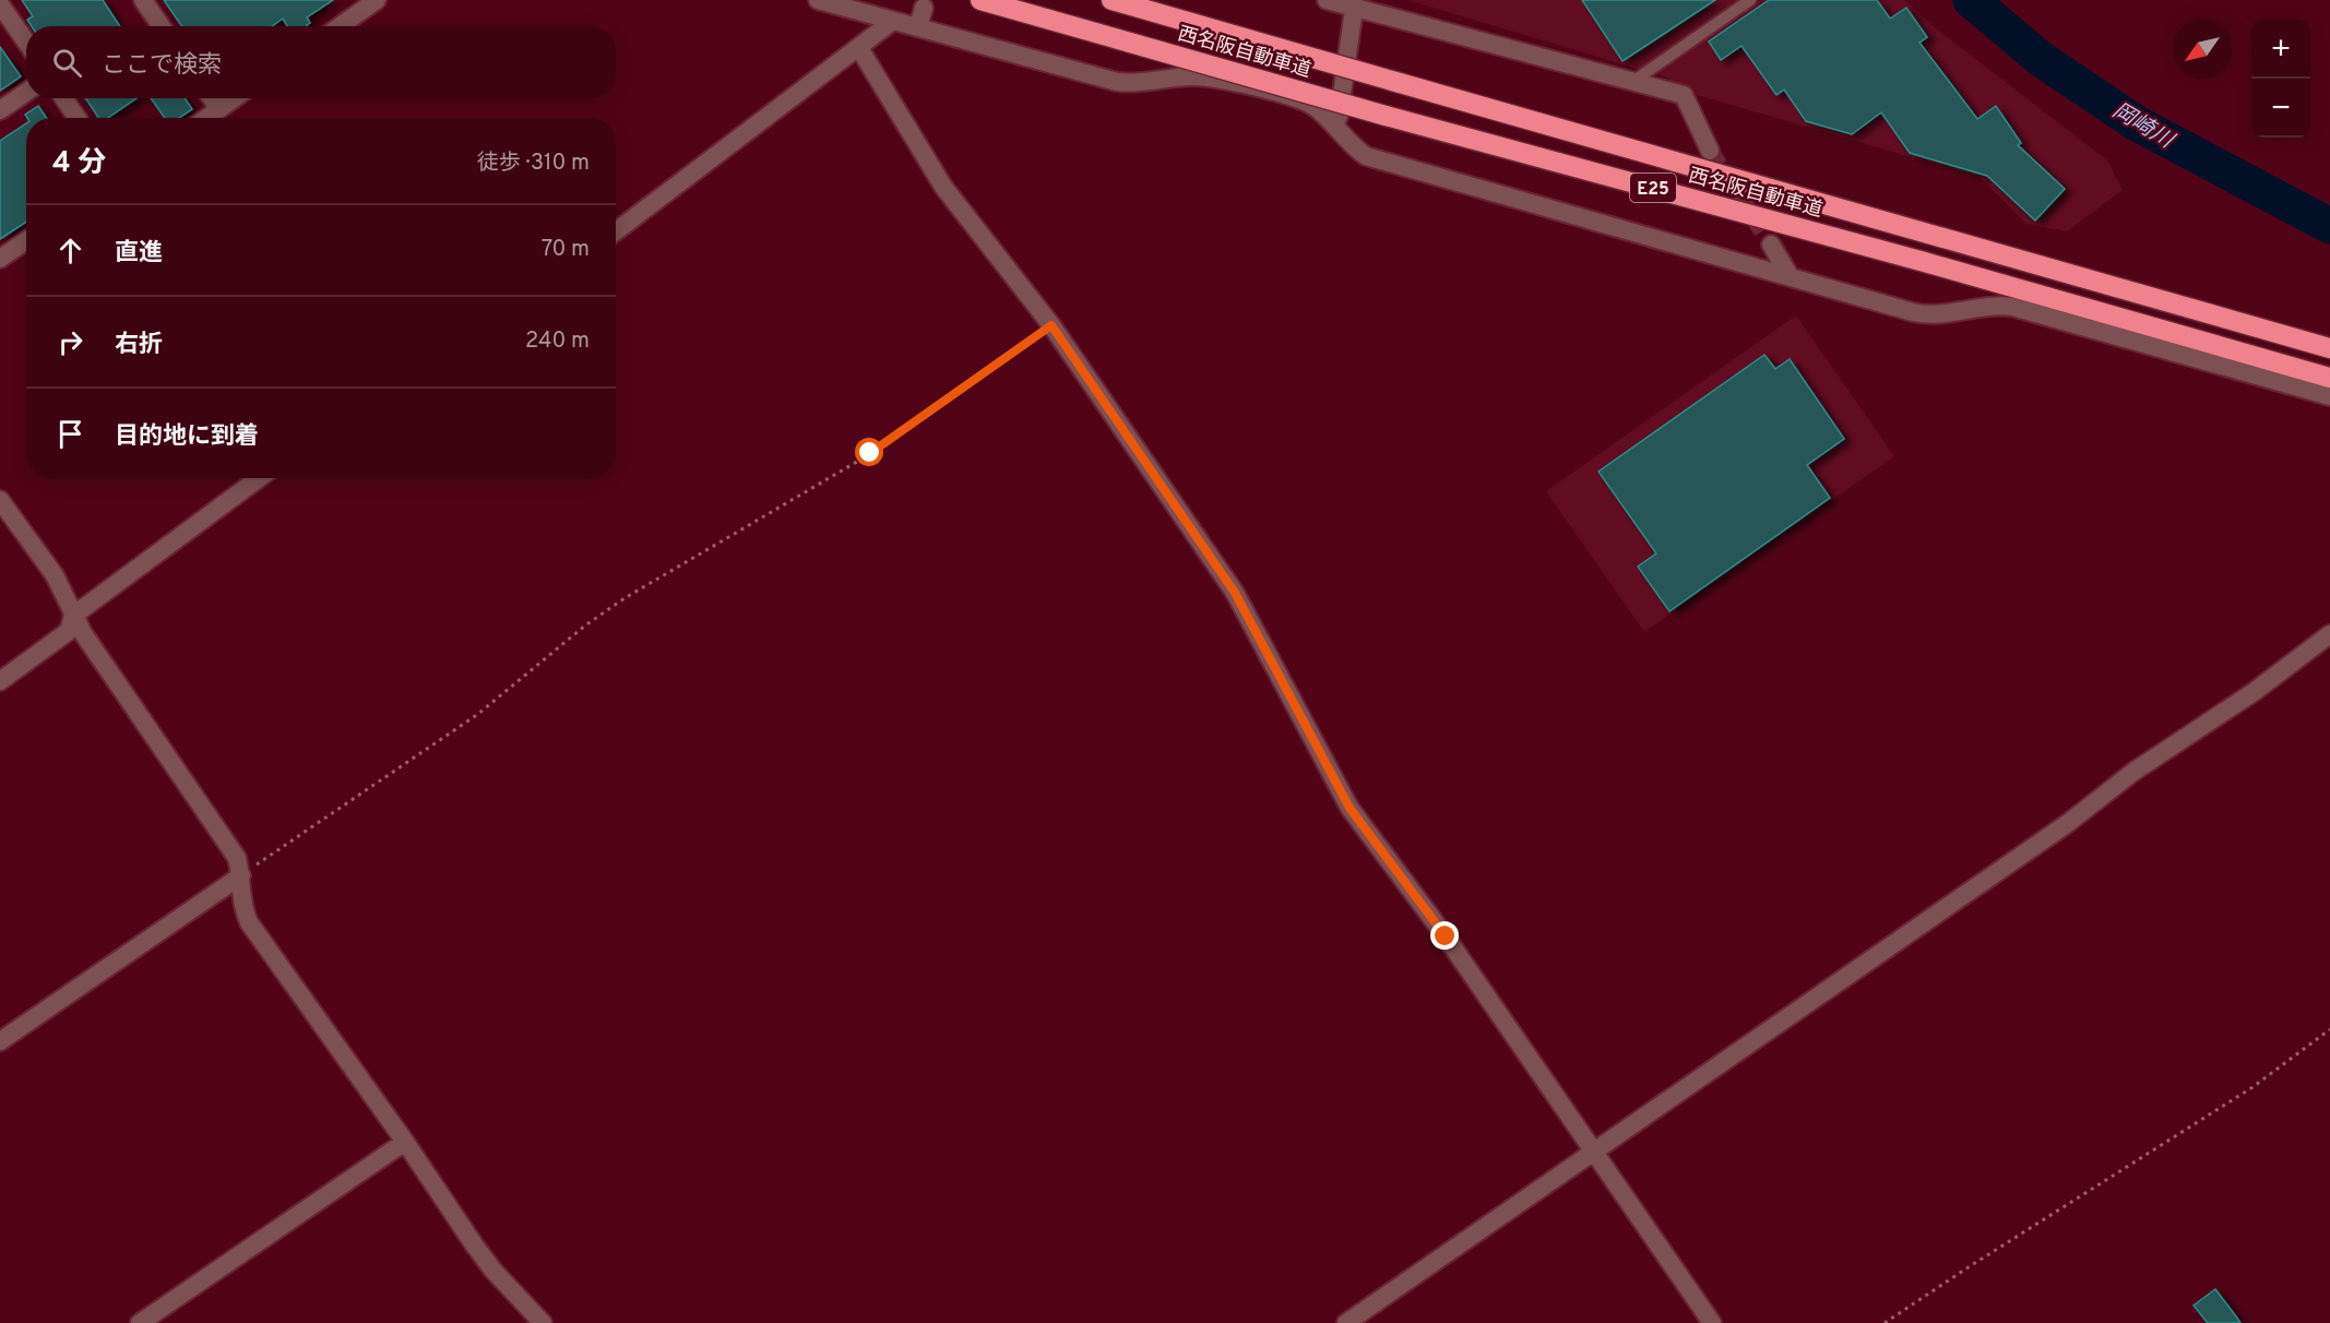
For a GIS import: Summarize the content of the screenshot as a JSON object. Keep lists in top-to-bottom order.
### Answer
{
  "streets": {
    "highway": ["西名阪自動車道", "E25"]
  },
  "water": ["岡崎川"],
  "north": "bottom left",
  "page": {
    "map_buttons": ["+", "−"],
    "search": "ここで検索",
    "heading": ["4 分", "徒歩 · 310 m"],
    "list": [
      ["直進", "70 m"],
      ["右折", "240 m"],
      "目的地に到着"
    ]
  }
}
